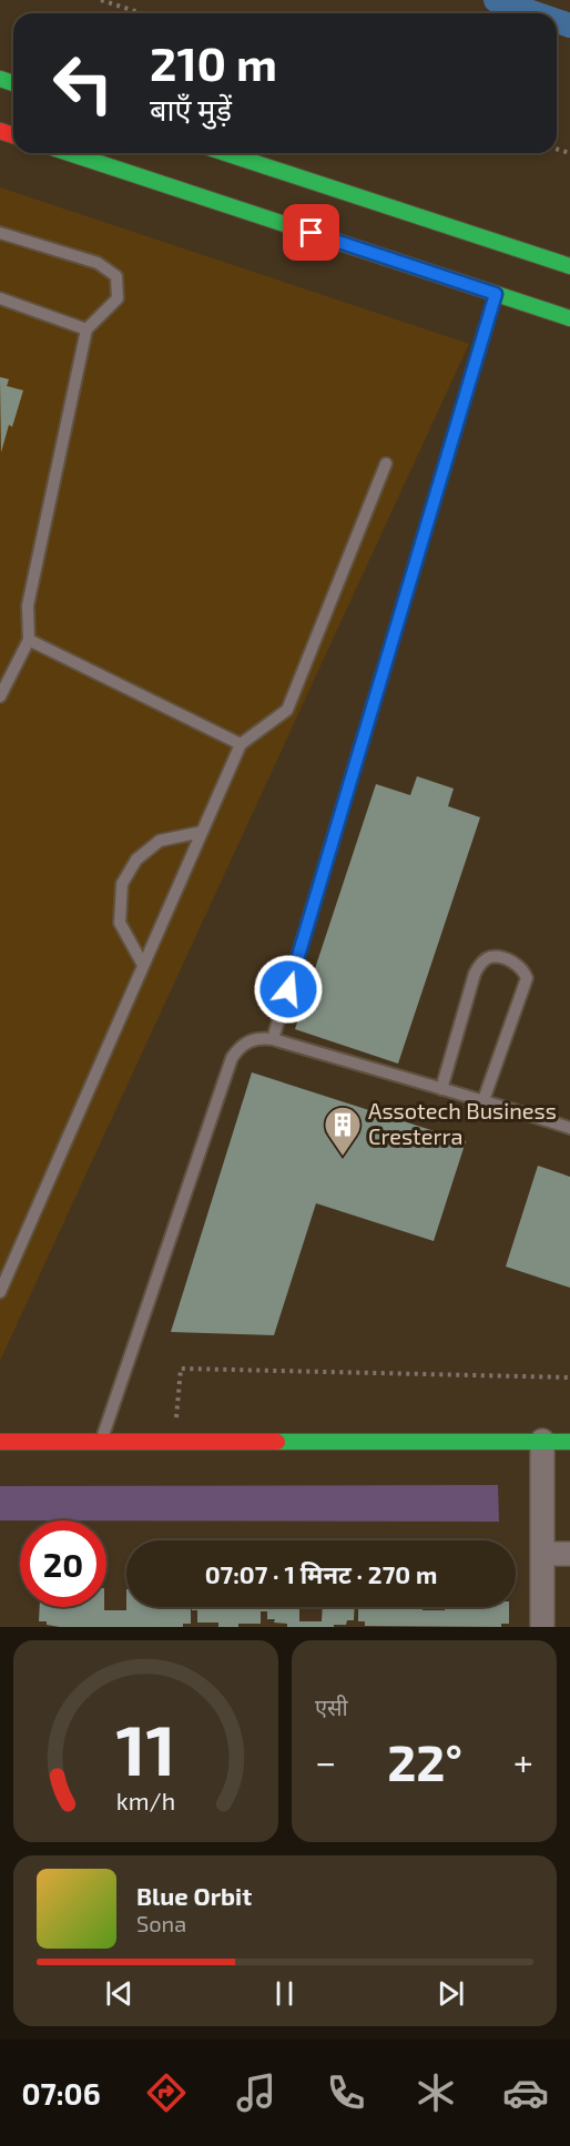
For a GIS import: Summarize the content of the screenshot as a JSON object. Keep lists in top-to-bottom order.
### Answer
{
  "places": {
    "building": ["Assotech Business Cresterra"]
  },
  "page": {
    "turn": ["210 m", "बाएँ मुड़ें"],
    "limit": "20",
    "trip": "07:07 · 1 मिनट · 270 m",
    "tile": "एसी",
    "heat": ["−", "22°", "+"],
    "song": ["Blue Orbit", "Sona"],
    "tabs": "07:06",
    "gauge": ["11", "km/h"]
  }
}
